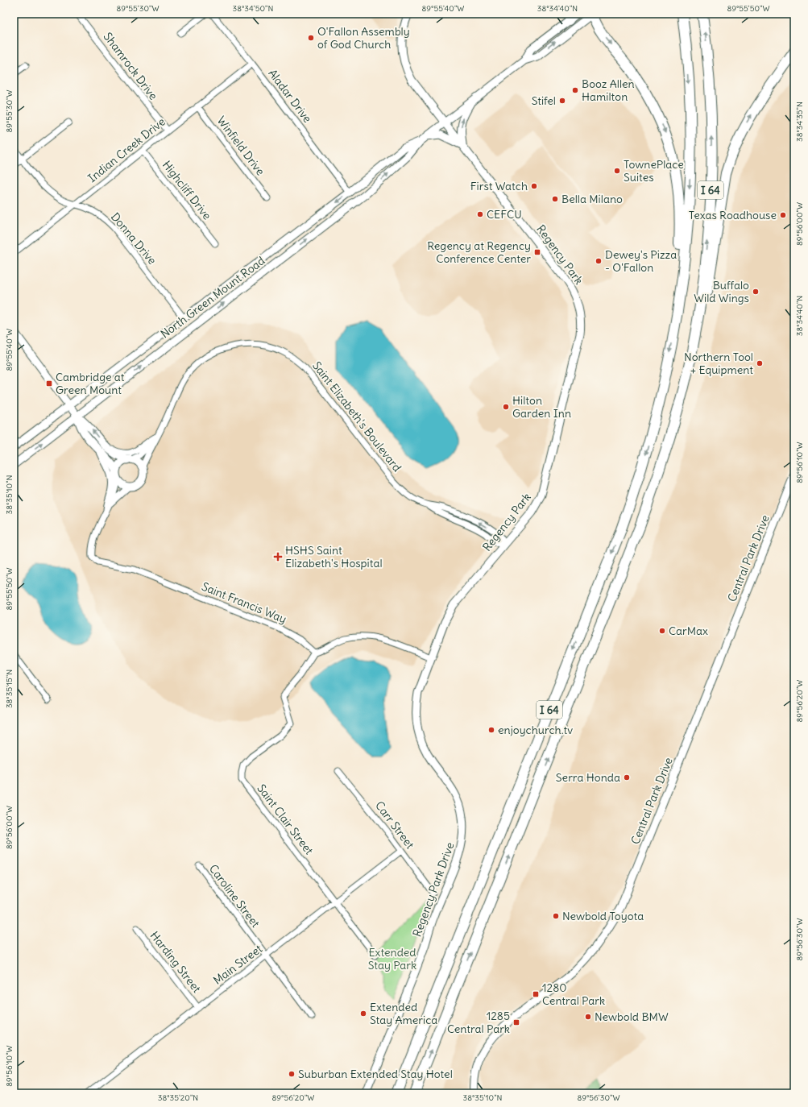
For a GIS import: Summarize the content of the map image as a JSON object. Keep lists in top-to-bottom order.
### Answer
{
  "streets": {
    "highway": ["I 64"],
    "street": [
      "Shamrock Drive",
      "Aladar Drive",
      "Winfield Drive",
      "Indian Creek Drive",
      "Highcliff Drive",
      "Donna Drive",
      "Regency Park",
      "North Green Mount Road",
      "Saint Elizabeth's Boulevard",
      "Central Park Drive",
      "Saint Francis Way",
      "Saint Clair Street",
      "Carr Street",
      "Regency Park Drive",
      "Caroline Street",
      "Harding Street",
      "Main Street"
    ]
  },
  "crossings": [
    ["Shamrock Drive", "Indian Creek Drive"],
    ["Aladar Drive", "Indian Creek Drive"],
    ["Aladar Drive", "North Green Mount Road"],
    ["Winfield Drive", "Indian Creek Drive"],
    ["Indian Creek Drive", "Highcliff Drive"],
    ["Indian Creek Drive", "Donna Drive"],
    ["Donna Drive", "North Green Mount Road"],
    ["Regency Park", "North Green Mount Road"],
    ["Regency Park", "Saint Elizabeth's Boulevard"],
    ["Regency Park", "Regency Park Drive"],
    ["Saint Elizabeth's Boulevard", "Saint Francis Way"],
    ["Saint Francis Way", "Saint Clair Street"],
    ["Saint Clair Street", "Main Street"],
    ["Carr Street", "Main Street"],
    ["Caroline Street", "Main Street"],
    ["Harding Street", "Main Street"]
  ],
  "parks": ["Extended Stay Park"],
  "places": {
    "other": [
      "O'Fallon Assembly of God Church",
      "Booz Allen Hamilton",
      "Stifel",
      "TownePlace Suites",
      "First Watch",
      "Bella Milano",
      "CEFCU",
      "Texas Roadhouse",
      "Dewey's Pizza - O'Fallon",
      "Buffalo Wild Wings",
      "Northern Tool + Equipment",
      "Hilton Garden Inn",
      "CarMax",
      "enjoychurch.tv",
      "Serra Honda",
      "Newbold Toyota",
      "Extended Stay America",
      "Newbold BMW",
      "Suburban Extended Stay Hotel"
    ],
    "transit": [
      "Regency at Regency Conference Center",
      "Cambridge at Green Mount",
      "1280 Central Park",
      "1285 Central Park"
    ],
    "health": ["HSHS Saint Elizabeth's Hospital"]
  },
  "coordinates": [
    "89°55'30\"W",
    "38°34'50\"N",
    "89°55'40\"W",
    "38°34'40\"N",
    "89°55'50\"W",
    "38°34'35\"N",
    "89°56'00\"W",
    "89°56'10\"W",
    "38°35'10\"N",
    "38°35'15\"N",
    "89°56'20\"W",
    "89°56'30\"W",
    "38°35'20\"N"
  ]
}
